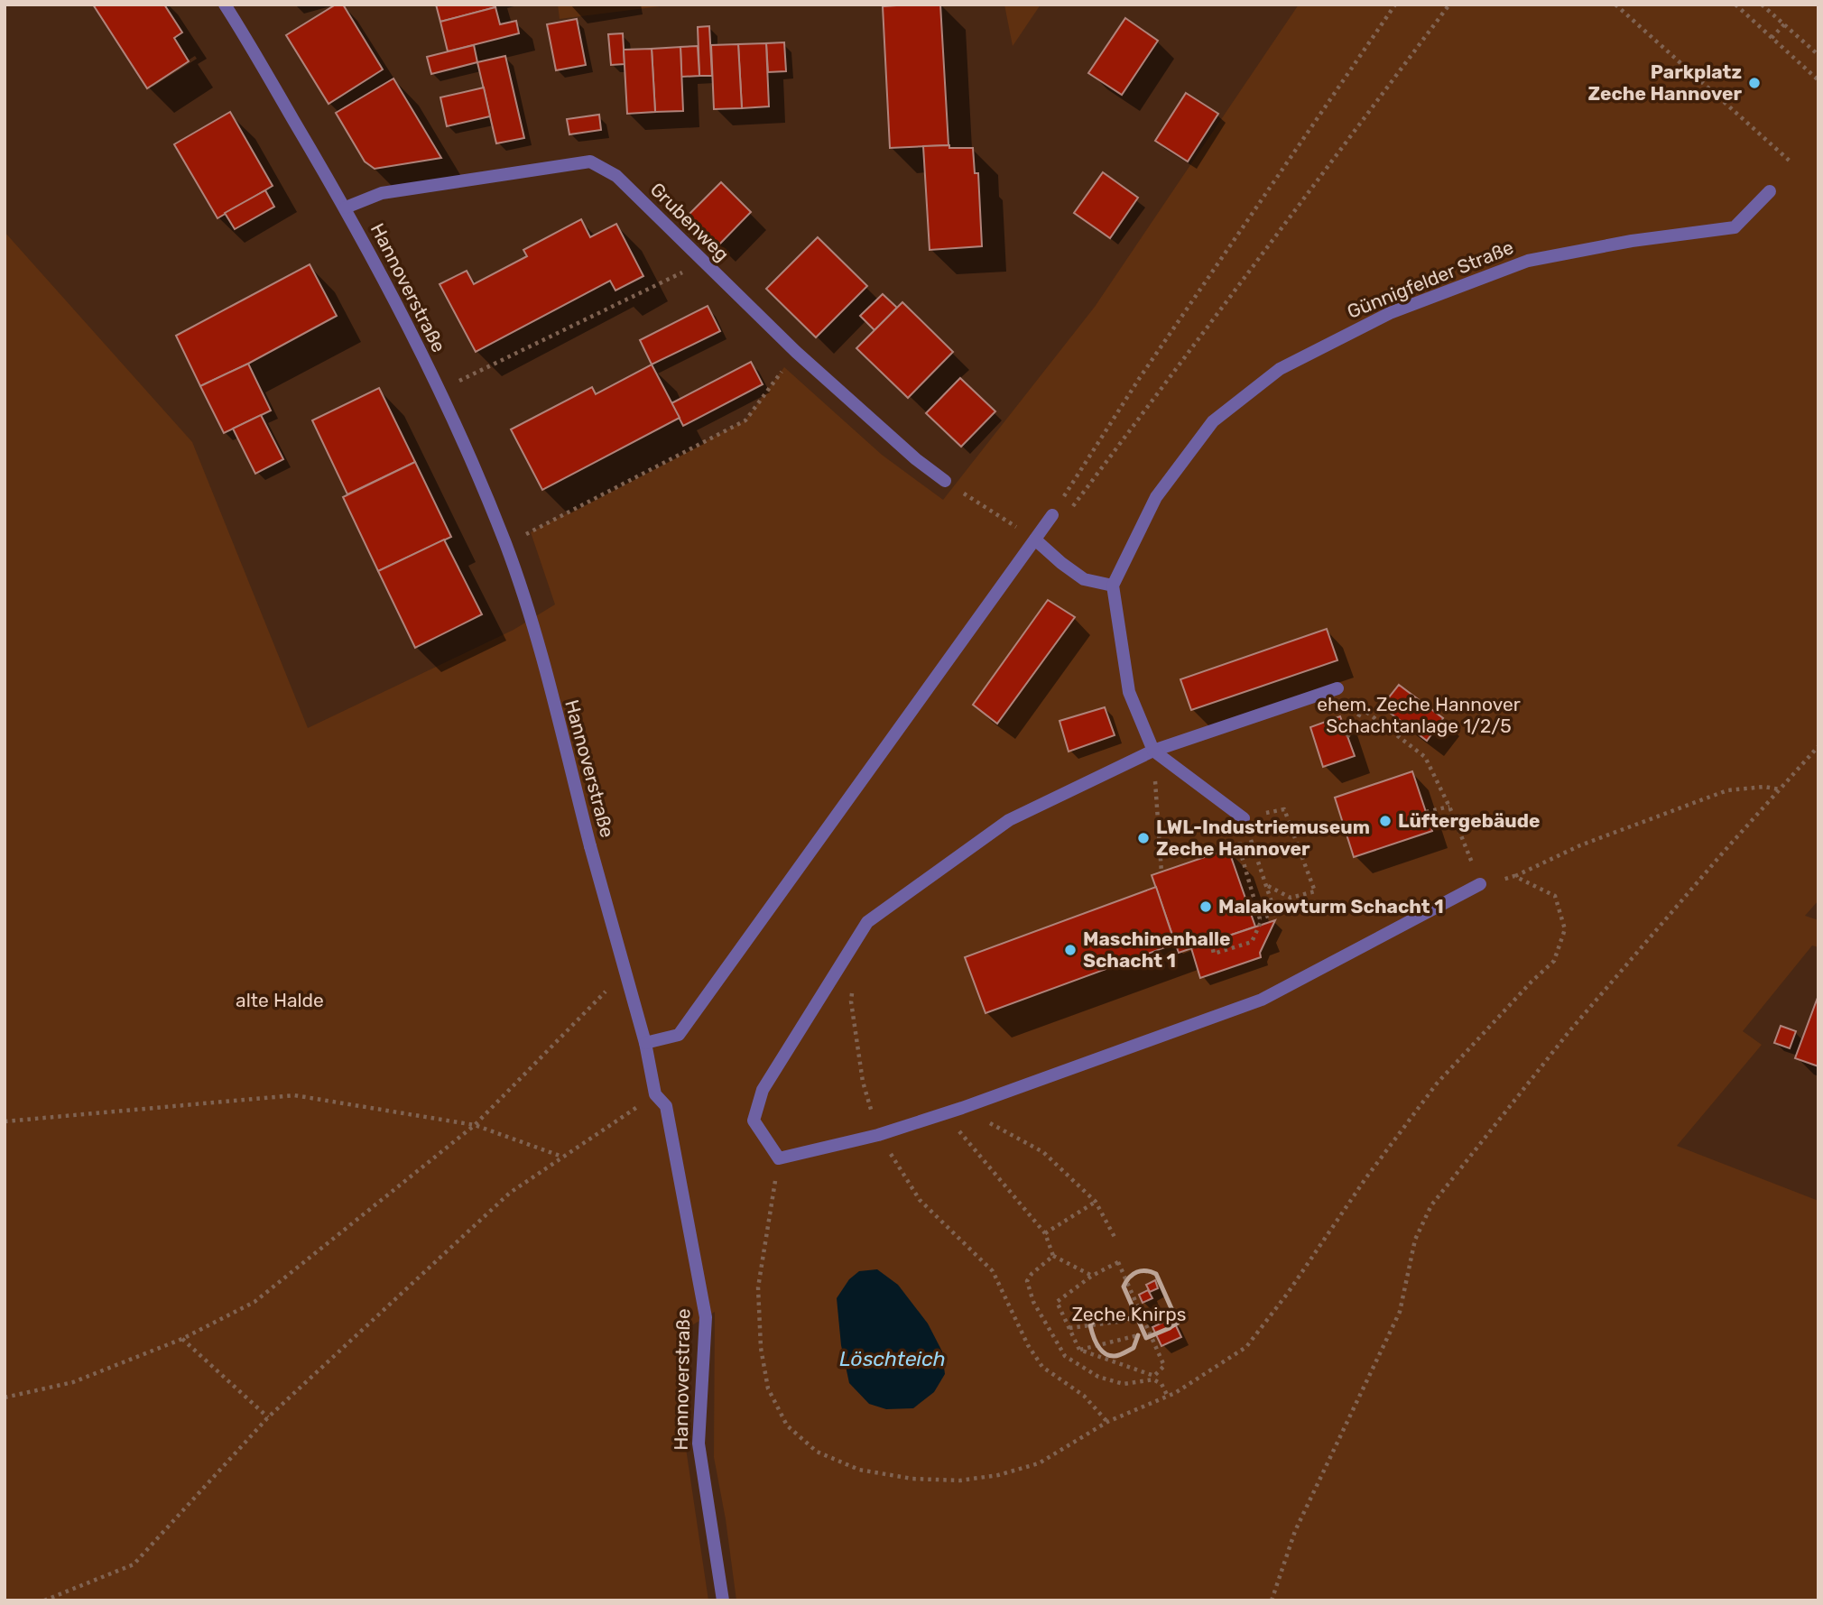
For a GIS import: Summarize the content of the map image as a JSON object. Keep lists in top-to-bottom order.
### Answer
{
  "streets": {
    "street": ["Grubenweg", "Günnigfelder Straße", "Hannoverstraße"]
  },
  "crossings": [
    ["Grubenweg", "Hannoverstraße"]
  ],
  "water": ["Löschteich"],
  "parks": ["ehem. Zeche Hannover Schachtanlage 1/2/5", "alte Halde", "Zeche Knirps"],
  "places": [
    "Parkplatz Zeche Hannover",
    "Lüftergebäude",
    "LWL-Industriemuseum Zeche Hannover",
    "Malakowturm Schacht 1",
    "Maschinenhalle Schacht 1"
  ]
}
